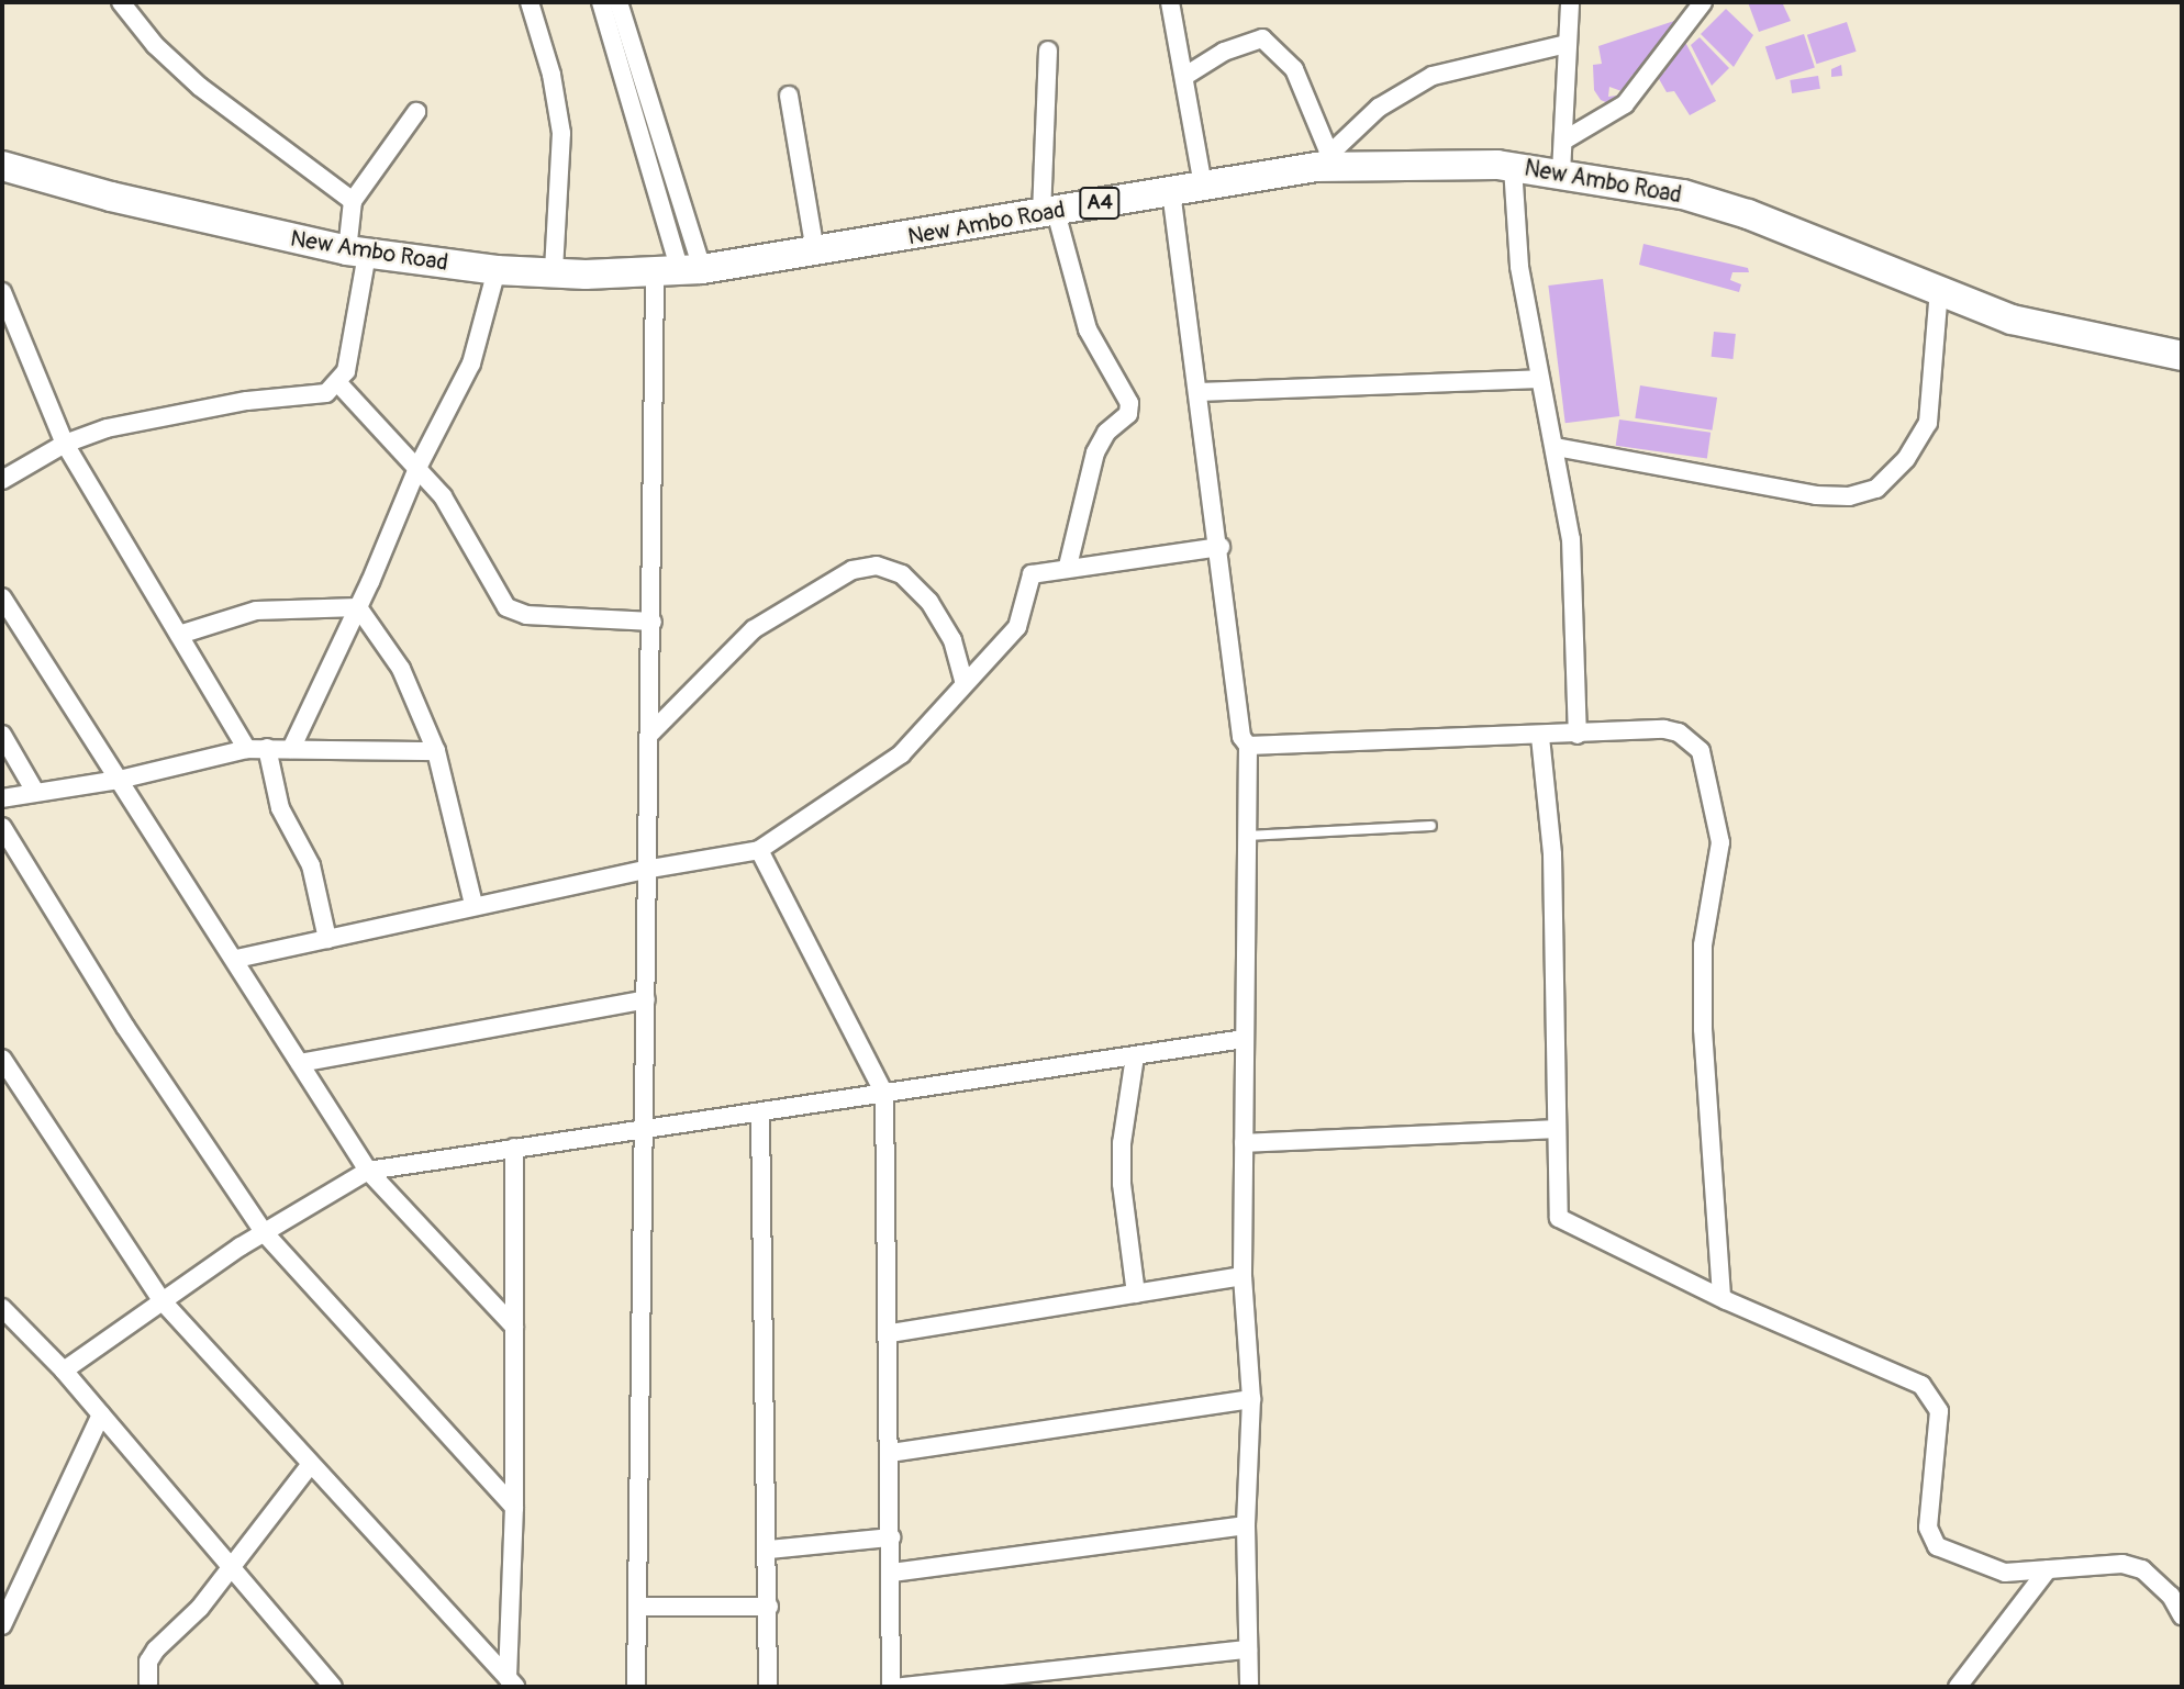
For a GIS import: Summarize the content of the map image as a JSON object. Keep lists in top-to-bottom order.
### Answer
{
  "streets": {
    "main road": ["New Ambo Road", "A4"]
  }
}
